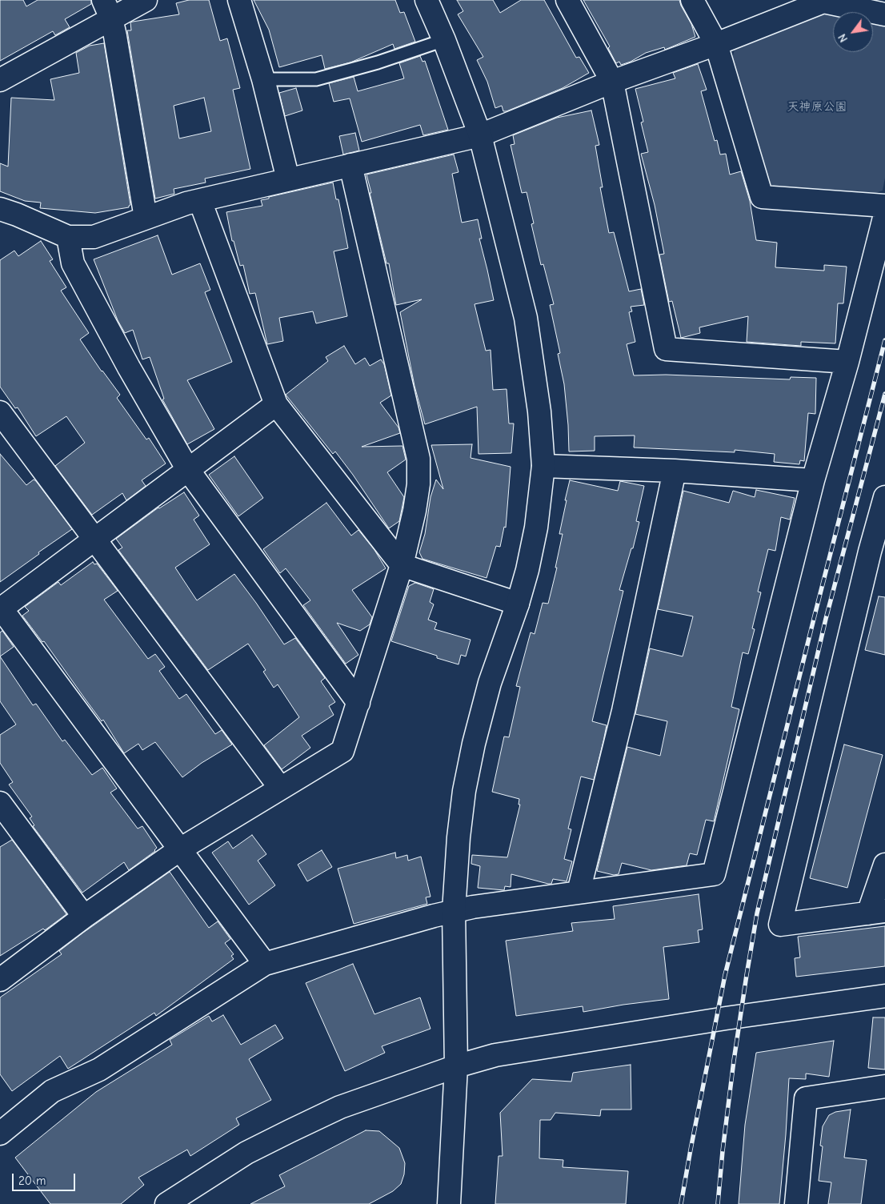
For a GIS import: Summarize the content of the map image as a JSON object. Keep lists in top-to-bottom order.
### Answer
{
  "parks": ["天神原公園"],
  "scale_bar": "20 m",
  "north": "bottom left"
}
